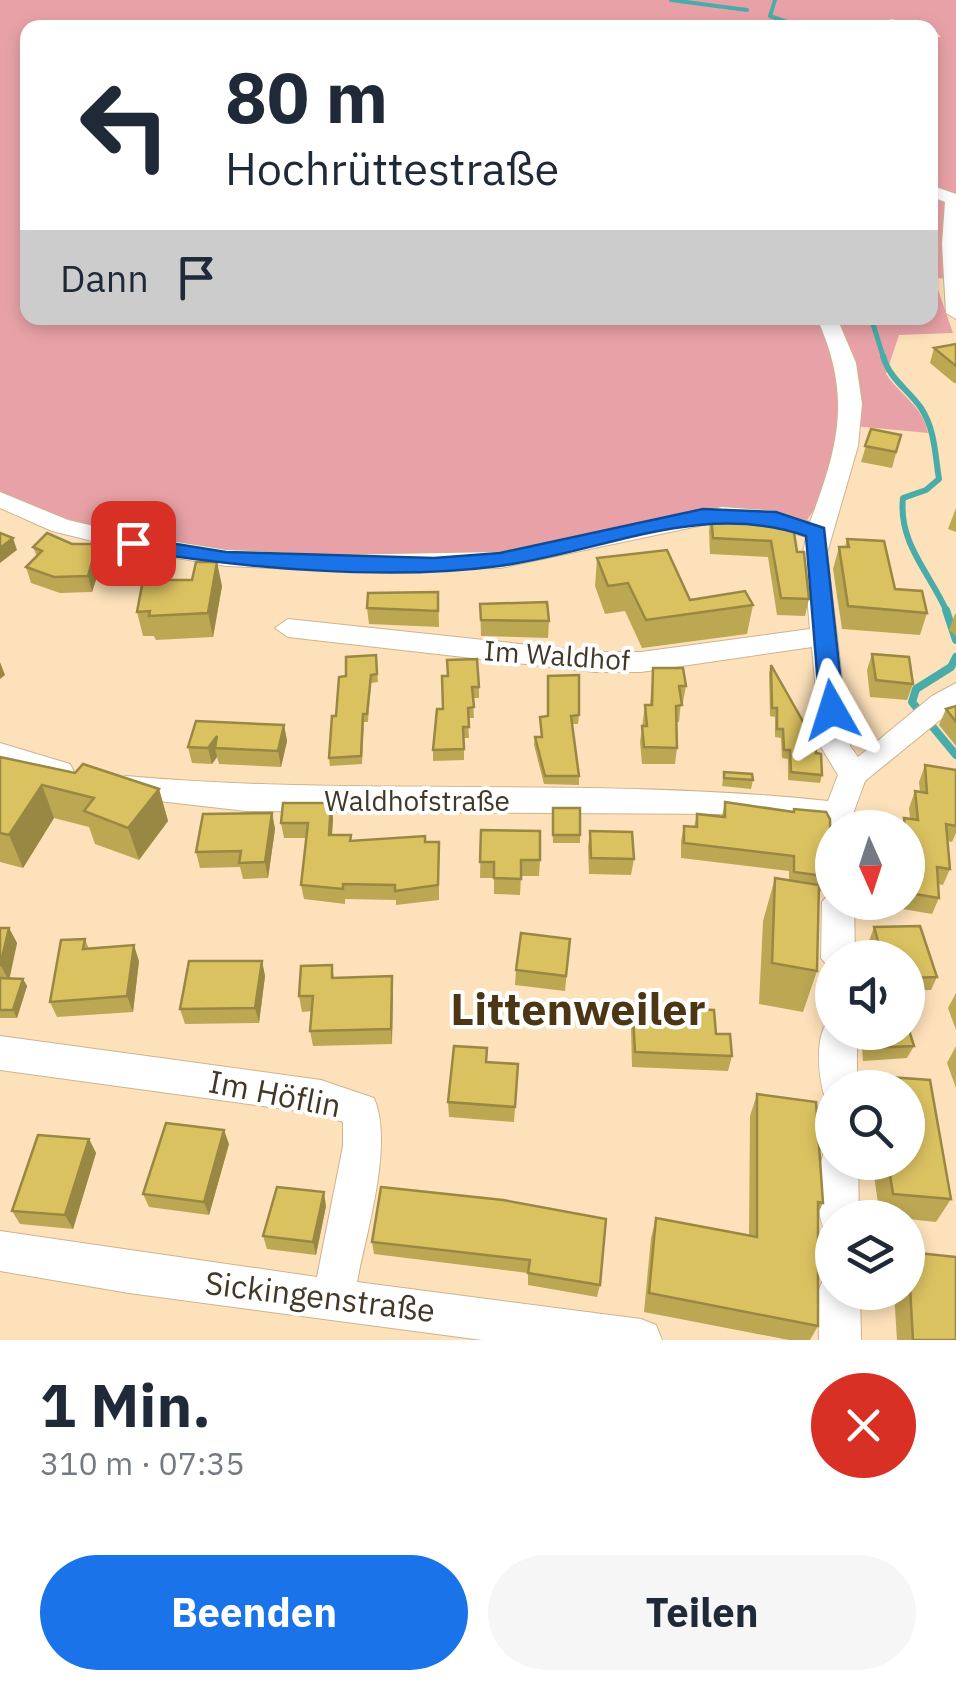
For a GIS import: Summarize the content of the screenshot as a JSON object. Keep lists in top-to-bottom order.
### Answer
{
  "streets": {
    "street": [
      "Im Waldhof",
      "Waldhofstraße",
      "Im Höflin",
      "Sickingenstraße"
    ]
  },
  "crossings": [
    ["Im Höflin", "Sickingenstraße"]
  ],
  "districts": ["Littenweiler"],
  "north": "bottom",
  "page": {
    "turn": ["80 m", "Hochrüttestraße"],
    "then": "Dann",
    "heading": ["1 Min.", "310 m · 07:35"],
    "buttons": ["Beenden", "Teilen"]
  }
}
